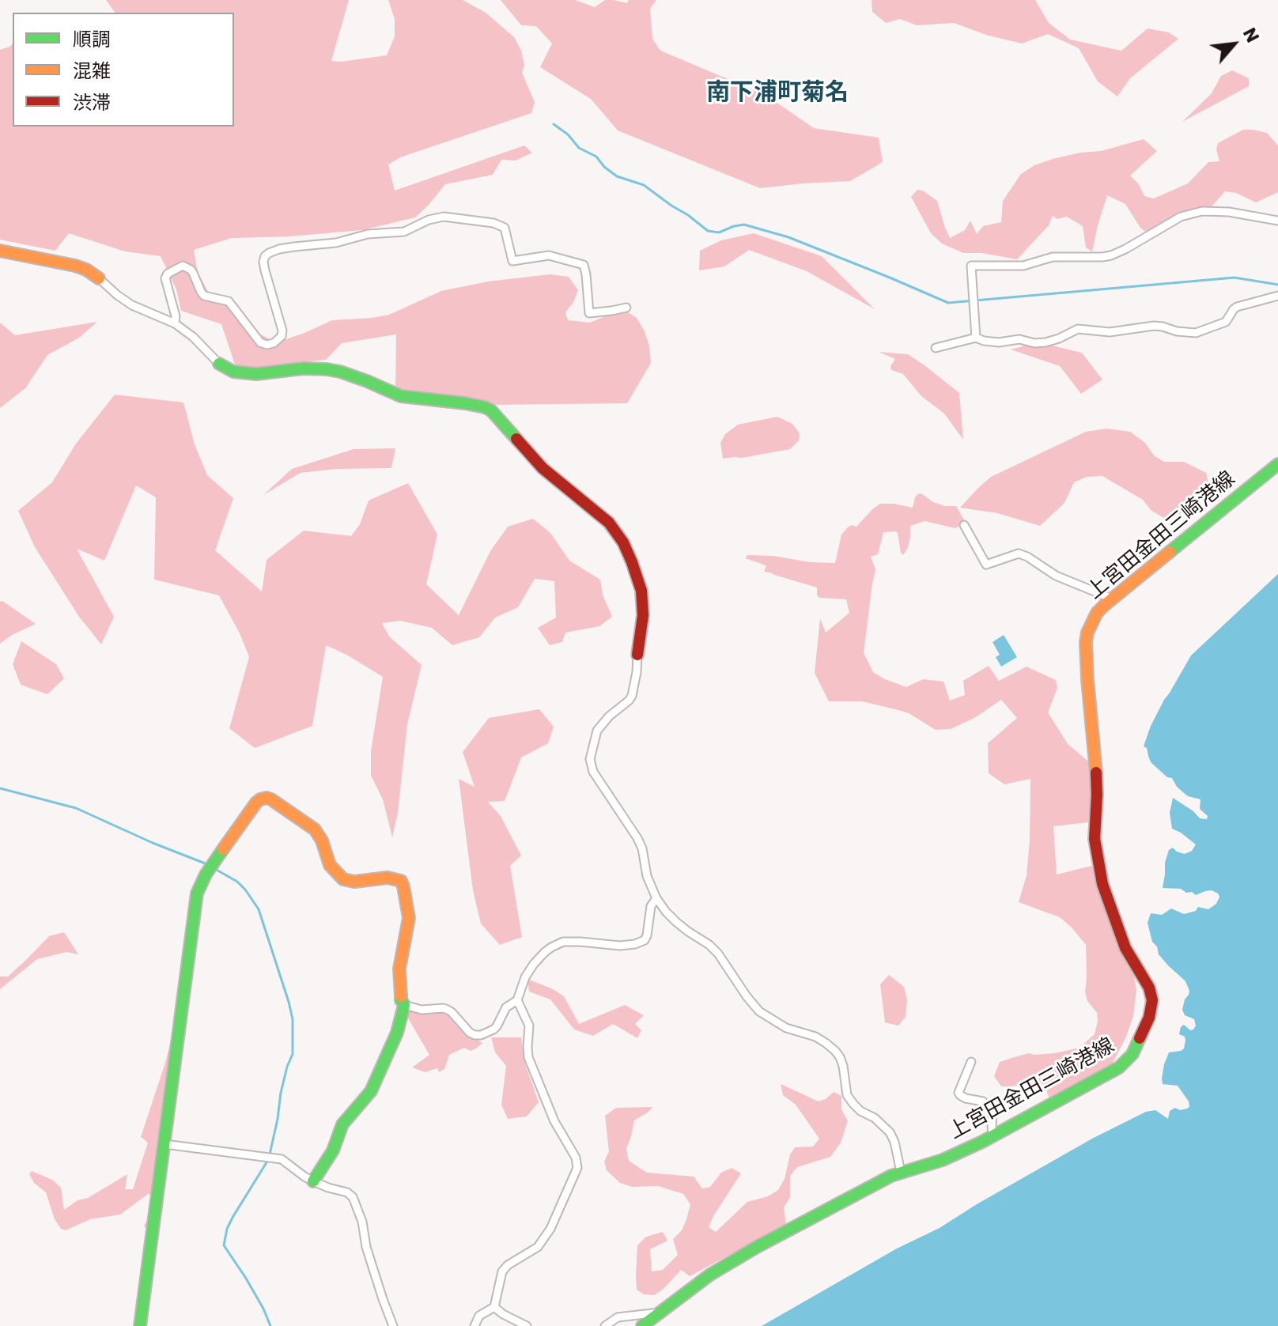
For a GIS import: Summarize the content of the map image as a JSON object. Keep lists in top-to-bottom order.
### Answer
{
  "streets": {
    "street": ["上宮田金田三崎港線"]
  },
  "districts": ["南下浦町菊名"],
  "legend": ["順調", "混雑", "渋滞"],
  "north": "top right"
}
